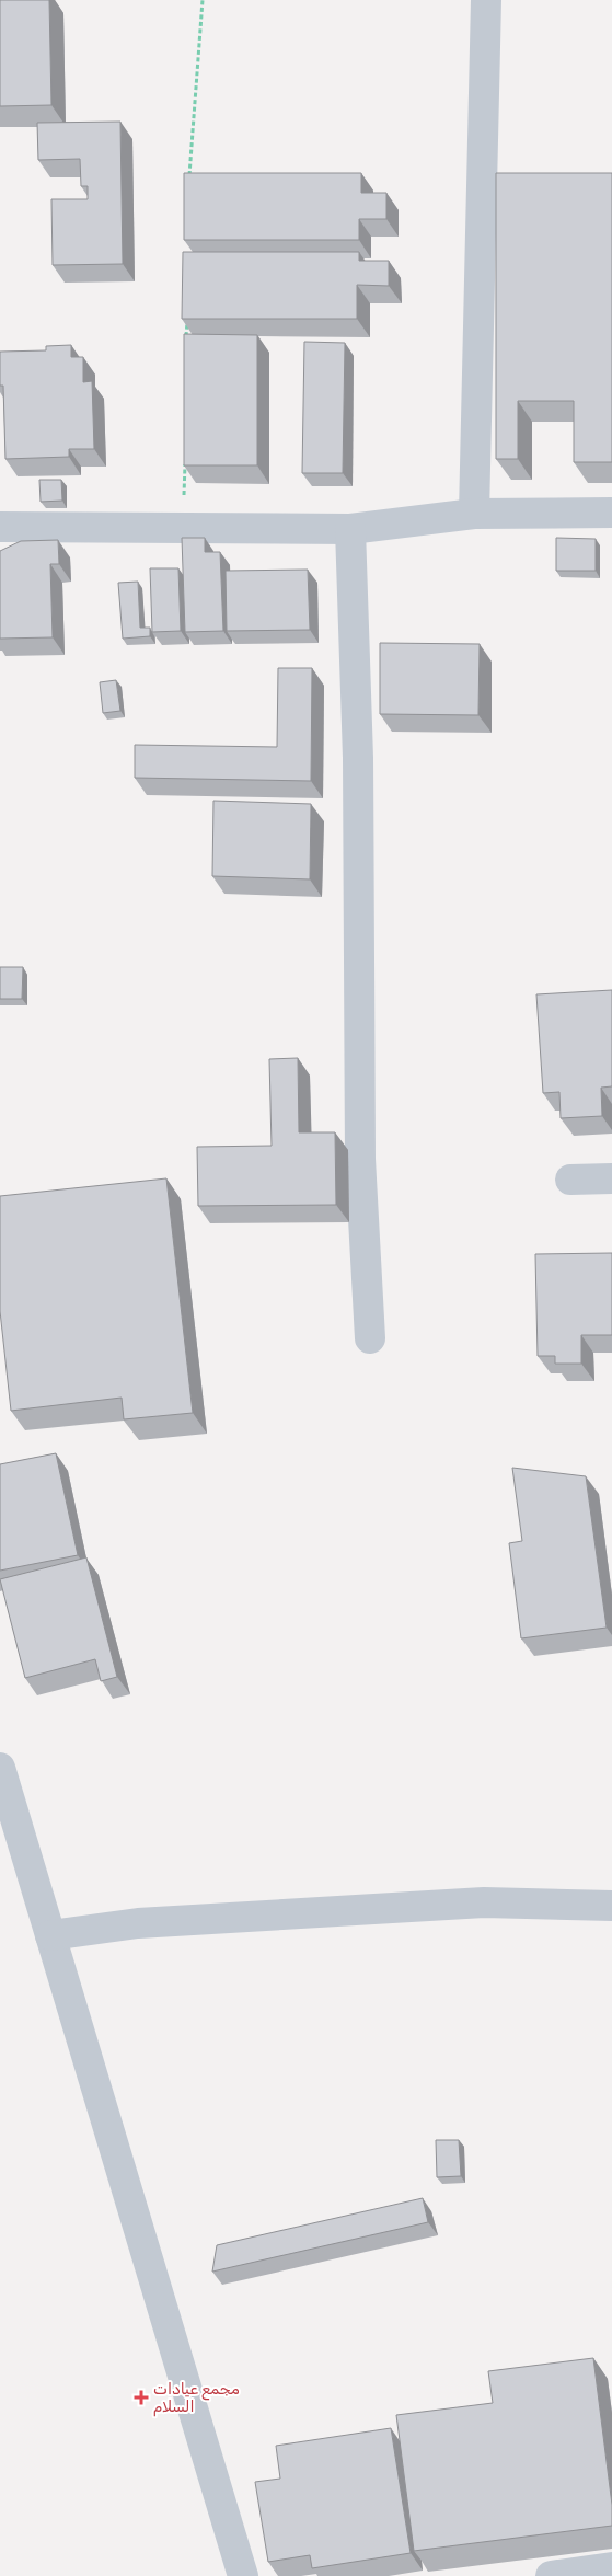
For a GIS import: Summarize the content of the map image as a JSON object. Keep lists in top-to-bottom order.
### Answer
{
  "places": {
    "health": ["مجمع عيادات السلام"]
  }
}
